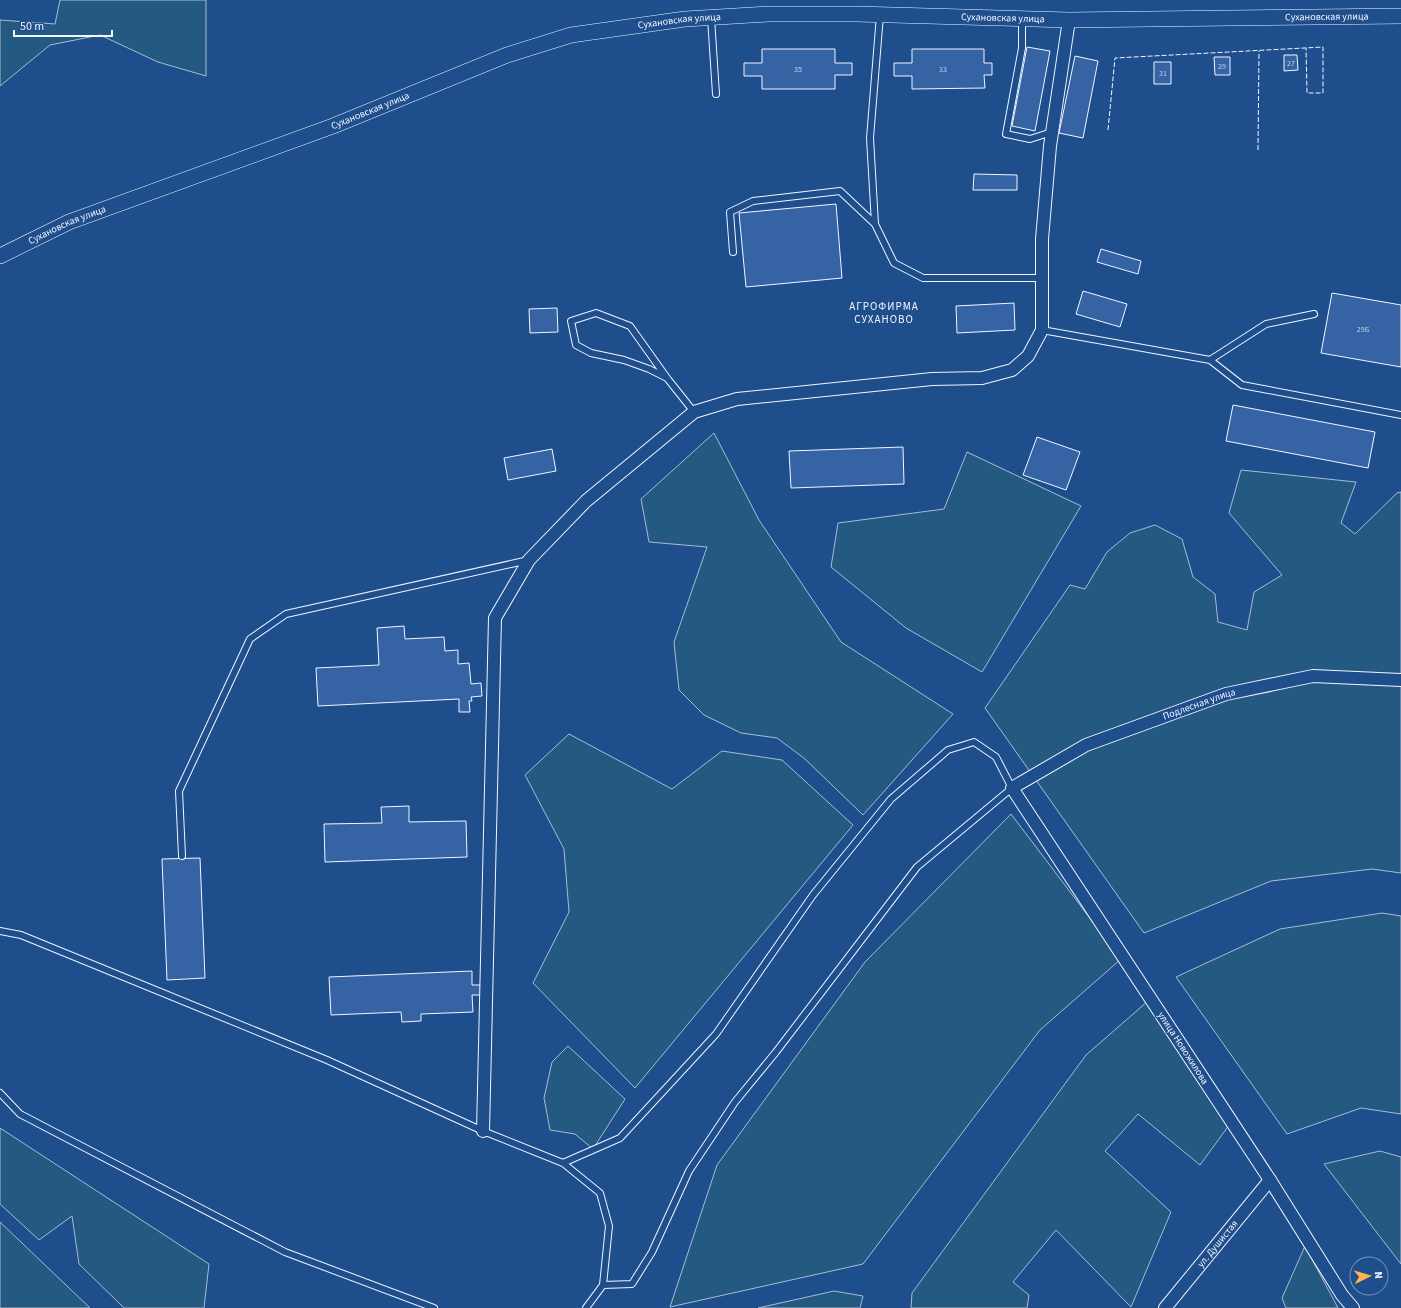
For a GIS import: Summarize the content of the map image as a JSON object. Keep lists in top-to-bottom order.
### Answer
{
  "streets": {
    "street": [
      "Сухановская улица",
      "Подлесная улица",
      "улица Новожилова",
      "ул. Душистая"
    ]
  },
  "crossings": [
    ["Подлесная улица", "улица Новожилова"],
    ["улица Новожилова", "ул. Душистая"]
  ],
  "districts": ["АГРОФИРМА СУХАНОВО"],
  "house_numbers": [
    "27",
    "29",
    "35",
    "33",
    "31",
    "29Б"
  ],
  "scale_bar": "50 m",
  "north": "right"
}
